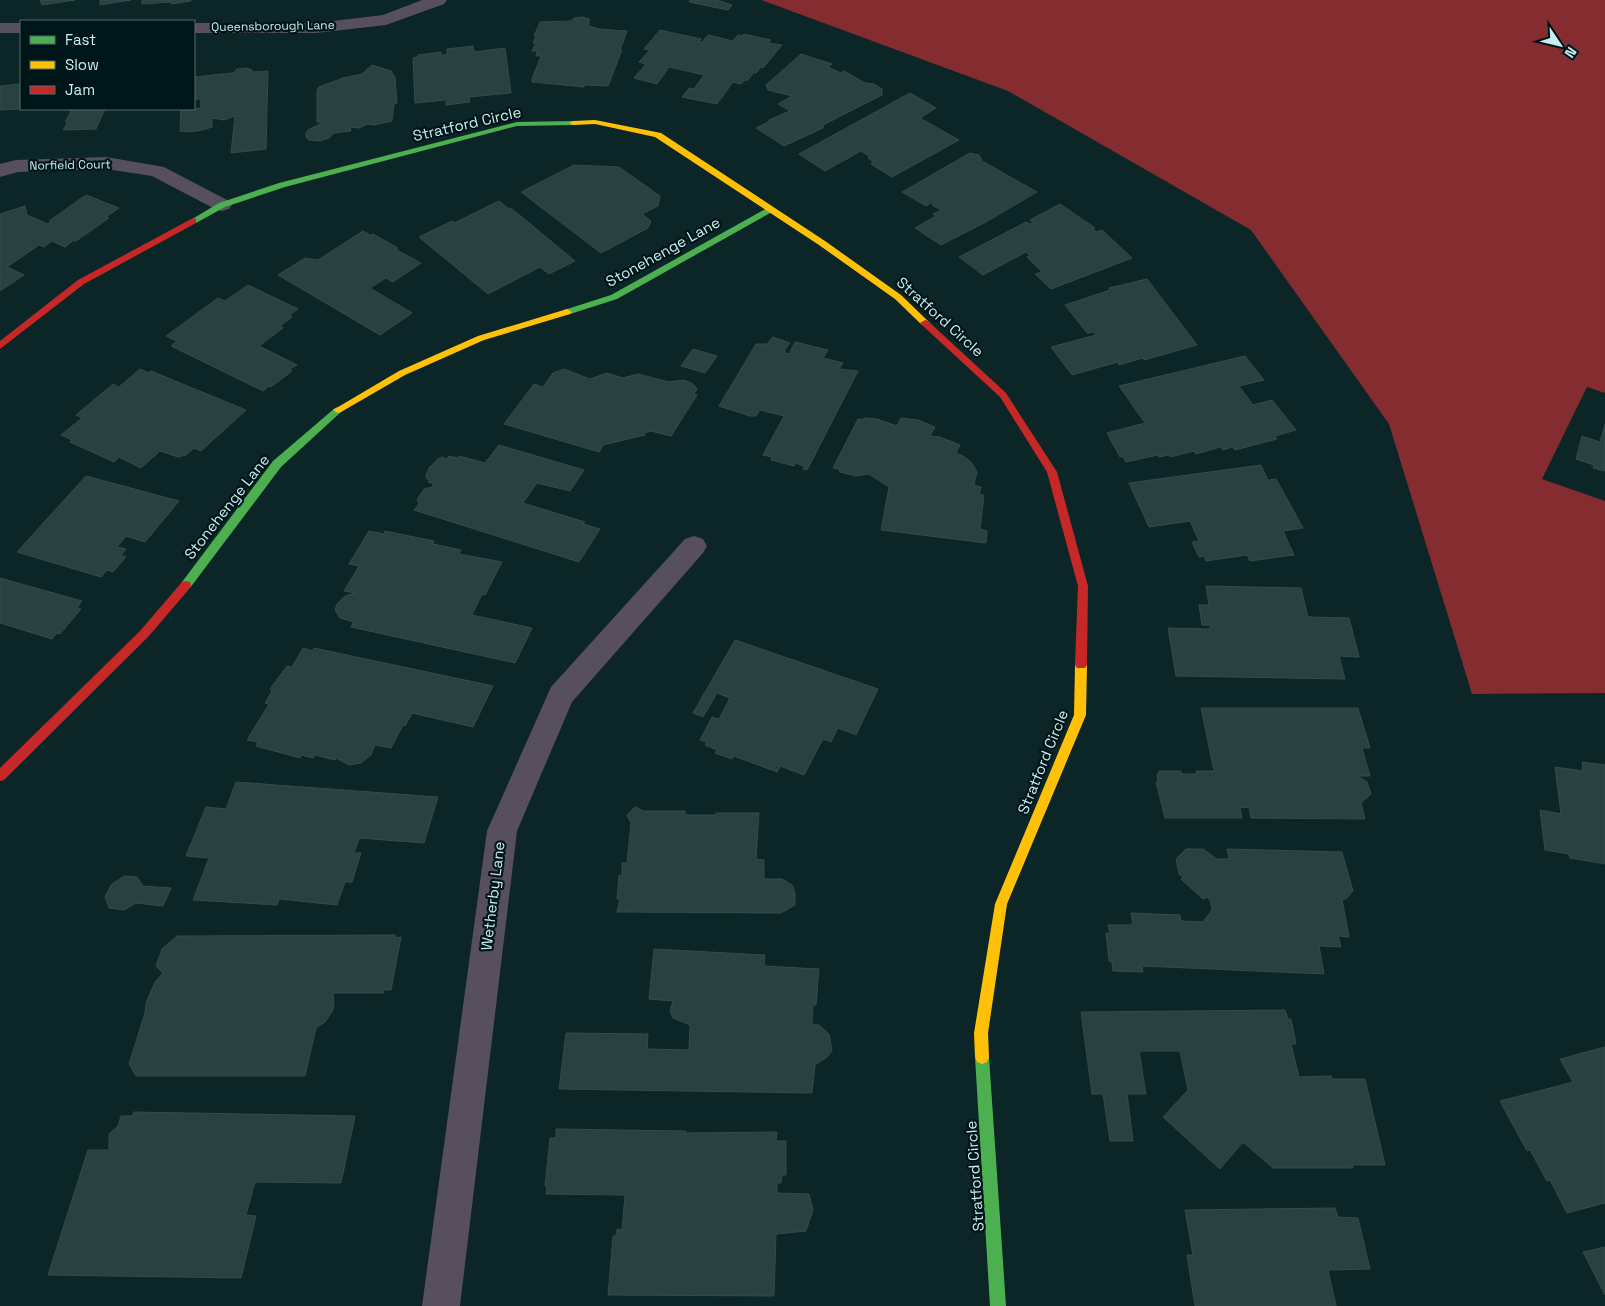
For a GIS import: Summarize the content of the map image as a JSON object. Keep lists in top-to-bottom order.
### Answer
{
  "streets": {
    "street": [
      "Queensborough Lane",
      "Stratford Circle",
      "Norfield Court",
      "Stonehenge Lane",
      "Wetherby Lane"
    ]
  },
  "crossings": [
    ["Stratford Circle", "Norfield Court"],
    ["Stratford Circle", "Stonehenge Lane"]
  ],
  "legend": ["Fast", "Slow", "Jam"],
  "north": "bottom right"
}
